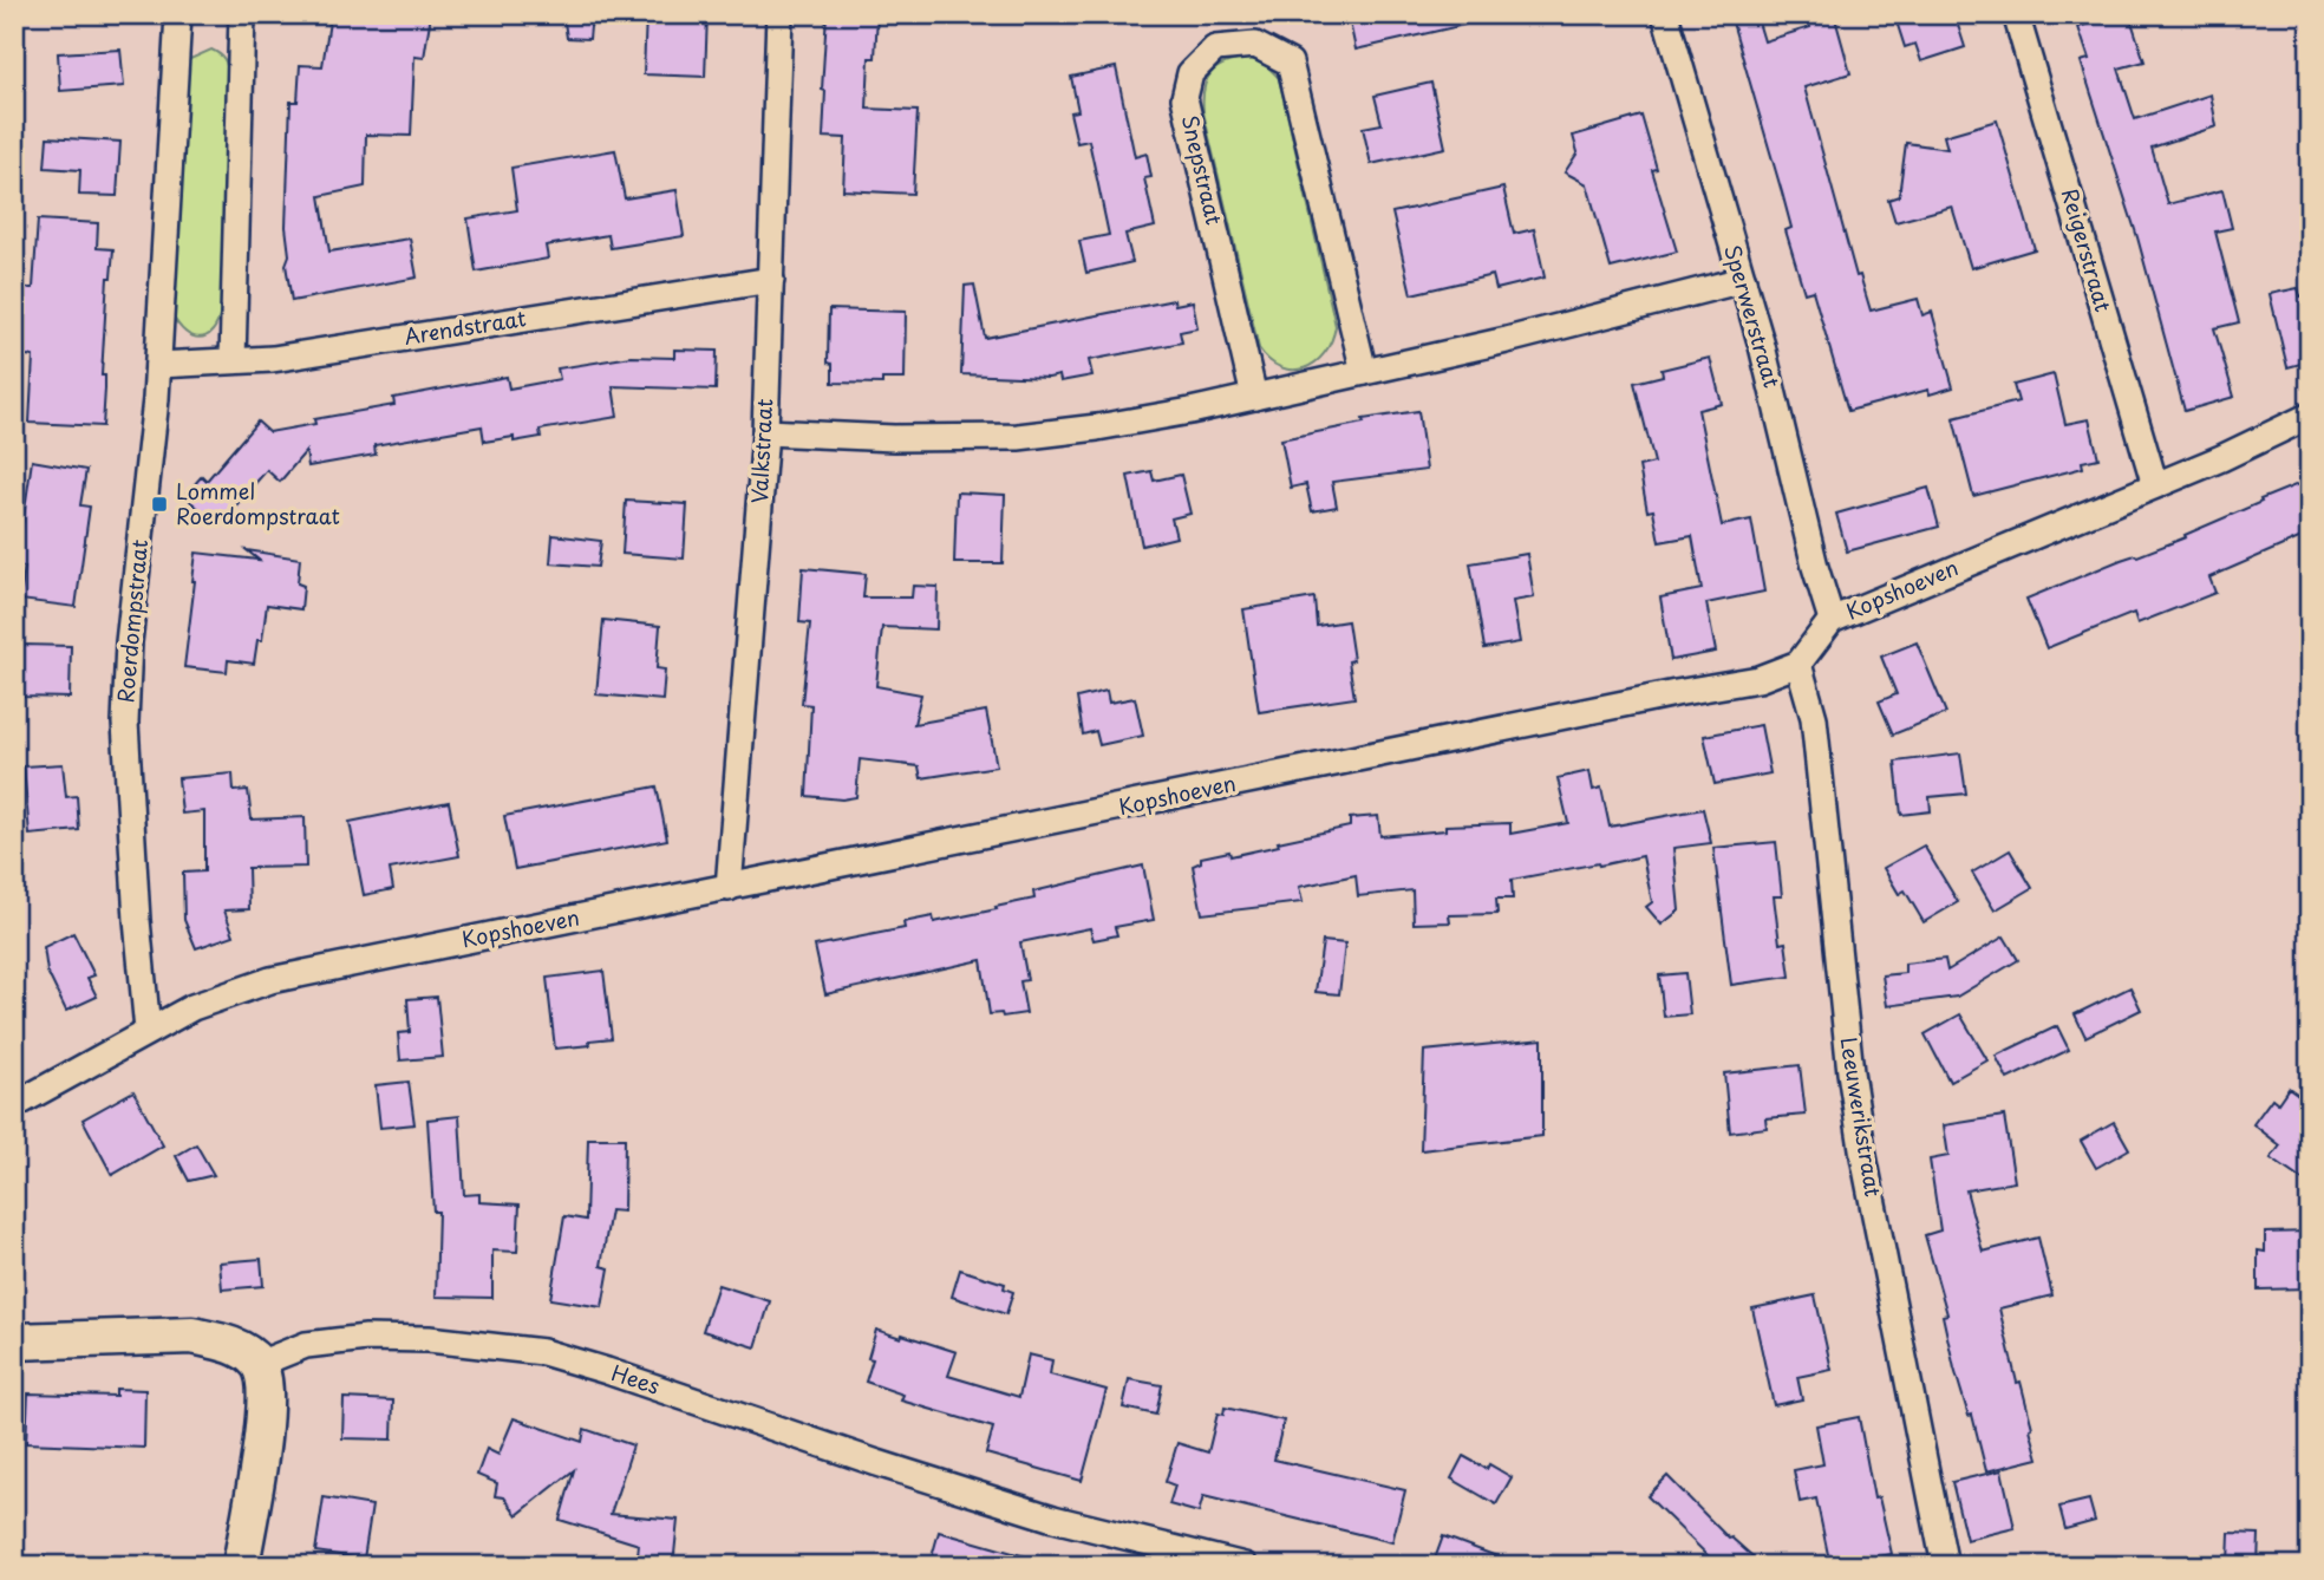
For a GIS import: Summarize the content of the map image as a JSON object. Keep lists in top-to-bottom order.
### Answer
{
  "streets": {
    "street": [
      "Snepstraat",
      "Reigerstraat",
      "Sperwerstraat",
      "Arendstraat",
      "Valkstraat",
      "Kopshoeven",
      "Roerdompstraat",
      "Leeuwerikstraat",
      "Hees"
    ]
  },
  "crossings": [
    ["Reigerstraat", "Kopshoeven"],
    ["Sperwerstraat", "Kopshoeven"],
    ["Arendstraat", "Valkstraat"],
    ["Arendstraat", "Roerdompstraat"],
    ["Valkstraat", "Kopshoeven"],
    ["Kopshoeven", "Roerdompstraat"],
    ["Kopshoeven", "Leeuwerikstraat"]
  ],
  "places": {
    "transit": ["Lommel Roerdompstraat"]
  }
}
